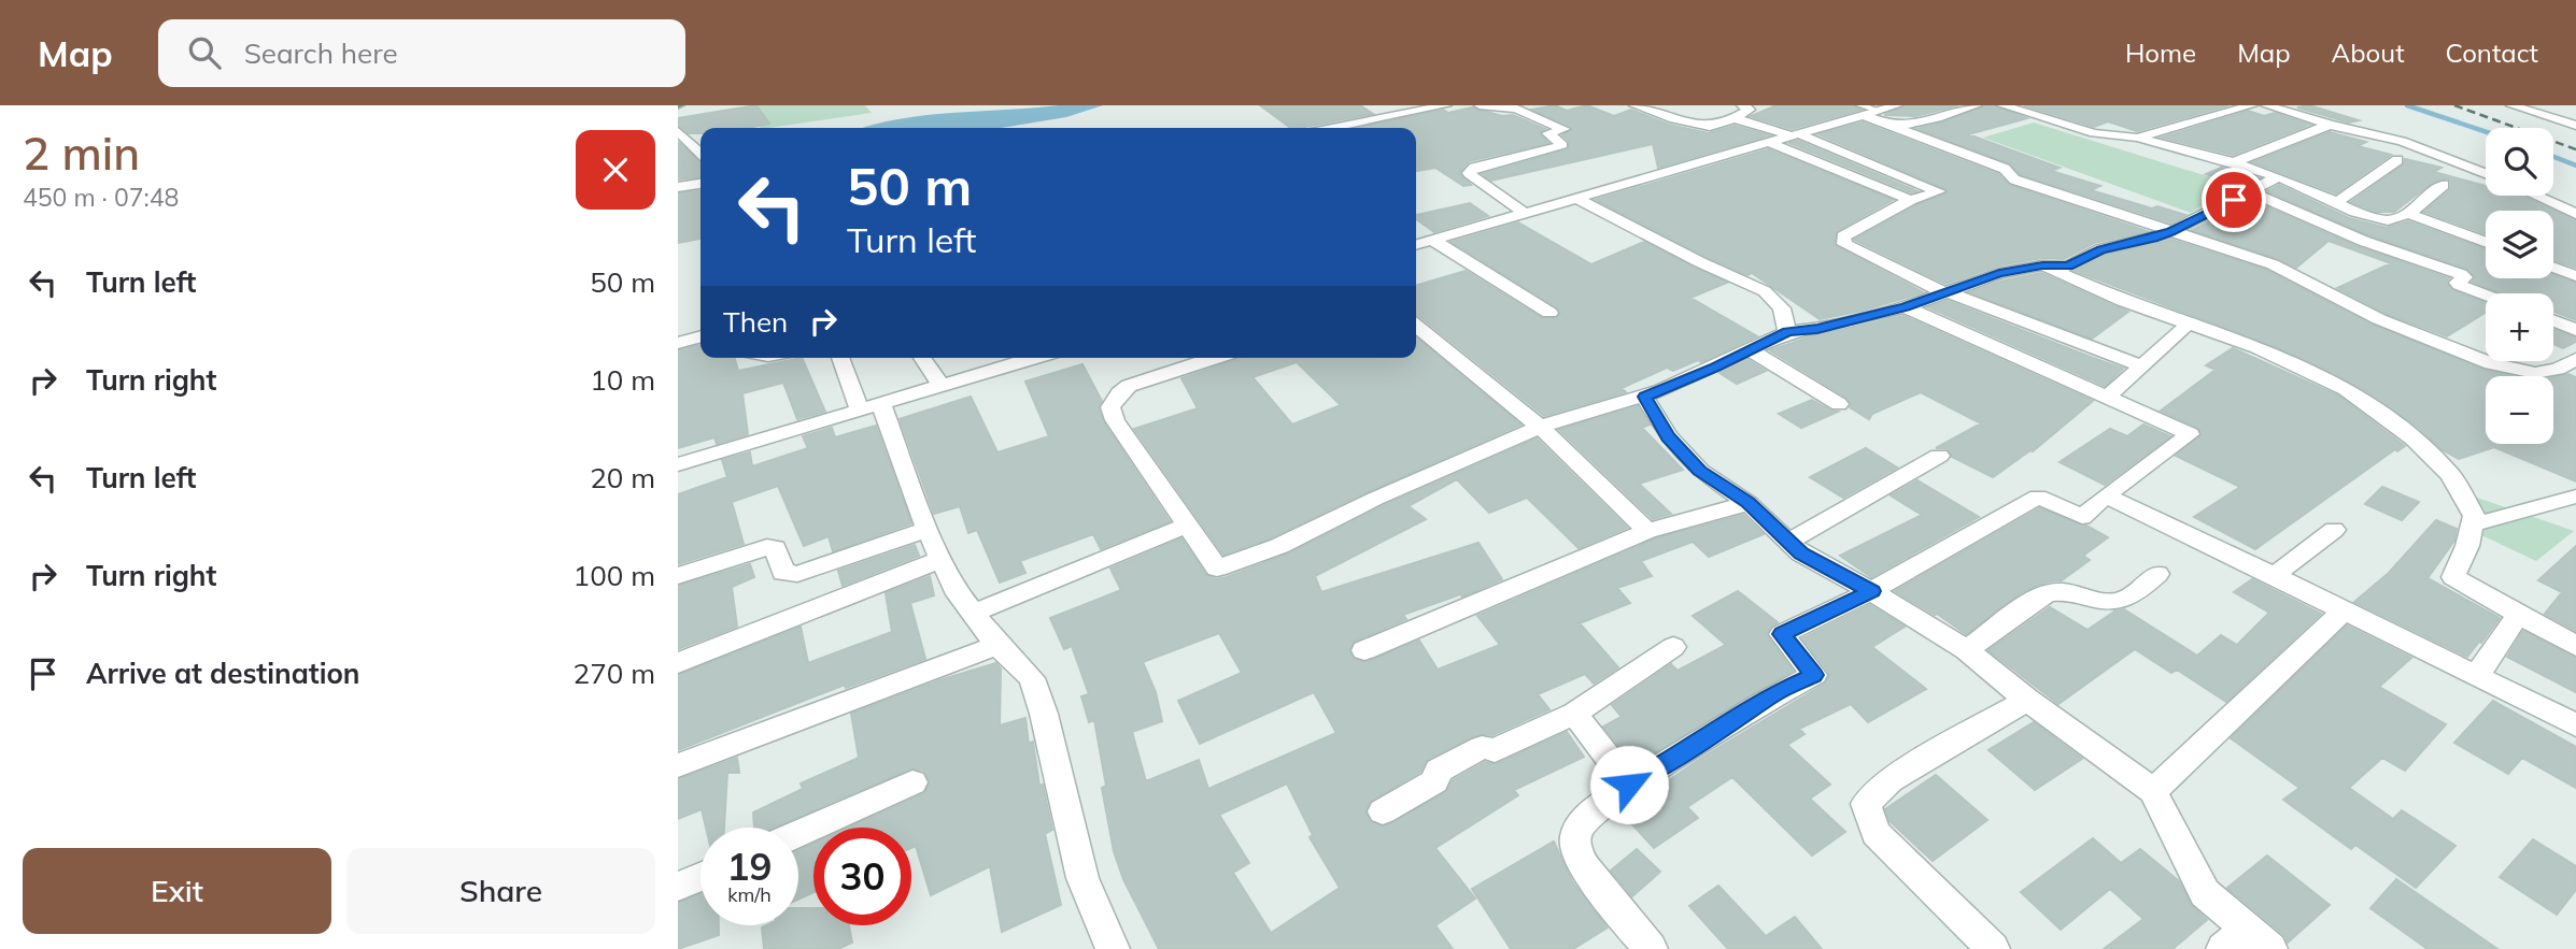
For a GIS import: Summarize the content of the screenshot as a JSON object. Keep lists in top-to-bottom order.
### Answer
{
  "page": {
    "header": "Map",
    "search": "Search here",
    "nav": [
      "Home",
      "Map",
      "About",
      "Contact"
    ],
    "heading": ["2 min", "450 m · 07:48"],
    "map_buttons": ["+", "−"],
    "turn": ["50 m", "Turn left"],
    "list": [
      {
        "name": "Turn left",
        "value": "50 m"
      },
      {
        "name": "Turn right",
        "value": "10 m"
      },
      {
        "name": "Turn left",
        "value": "20 m"
      },
      {
        "name": "Turn right",
        "value": "100 m"
      },
      {
        "name": "Arrive at destination",
        "value": "270 m"
      }
    ],
    "then": "Then",
    "speed": "19 km/h",
    "limit": "30",
    "buttons": ["Exit", "Share"]
  }
}
